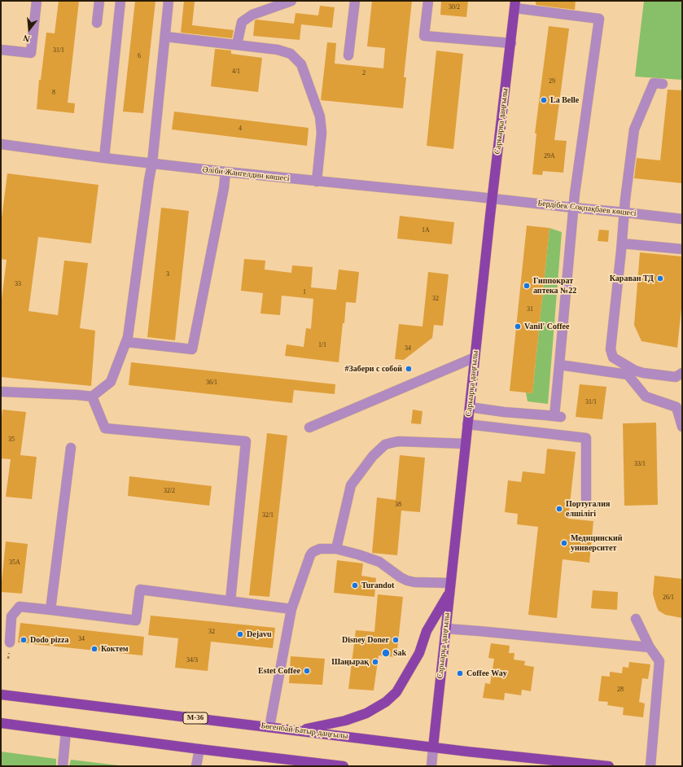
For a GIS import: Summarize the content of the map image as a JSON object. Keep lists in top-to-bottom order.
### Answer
{
  "streets": {
    "main road": ["Сарыарқа даңғылы", "M-36", "Бөгенбай Батыр даңғылы"],
    "street": ["Әліби Жангелдин көшесі", "Бердібек Соқпақбаев көшесі"]
  },
  "crossings": [
    ["Сарыарқа даңғылы", "Әліби Жангелдин көшесі"],
    ["Сарыарқа даңғылы", "Бердібек Соқпақбаев көшесі"],
    ["Сарыарқа даңғылы", "Бөгенбай Батыр даңғылы"],
    ["Әліби Жангелдин көшесі", "Бердібек Соқпақбаев көшесі"]
  ],
  "places": [
    "La Belle",
    "Караван ТД",
    "Гиппократ аптека №22",
    "Vanil' Coffee",
    "#Забери с собой",
    "Португалия елшілігі",
    "Медицинский университет",
    "Turandot",
    "Dejavu",
    "Dodo pizza",
    "Disney Doner",
    "Коктем",
    "Sak",
    "Шаңырақ",
    "Estet Coffee",
    "Coffee Way"
  ],
  "house_numbers": [
    "30/2",
    "31/1",
    "6",
    "4/1",
    "2",
    "29",
    "8",
    "4",
    "29А",
    "1А",
    "3",
    "33",
    "1",
    "32",
    "31",
    "1/1",
    "34",
    "36/1",
    "31/1",
    "35",
    "33/1",
    "32/2",
    "38",
    "32/1",
    "35А",
    "26/1",
    "32",
    "34",
    "34/3",
    "28"
  ],
  "north": "bottom"
}
